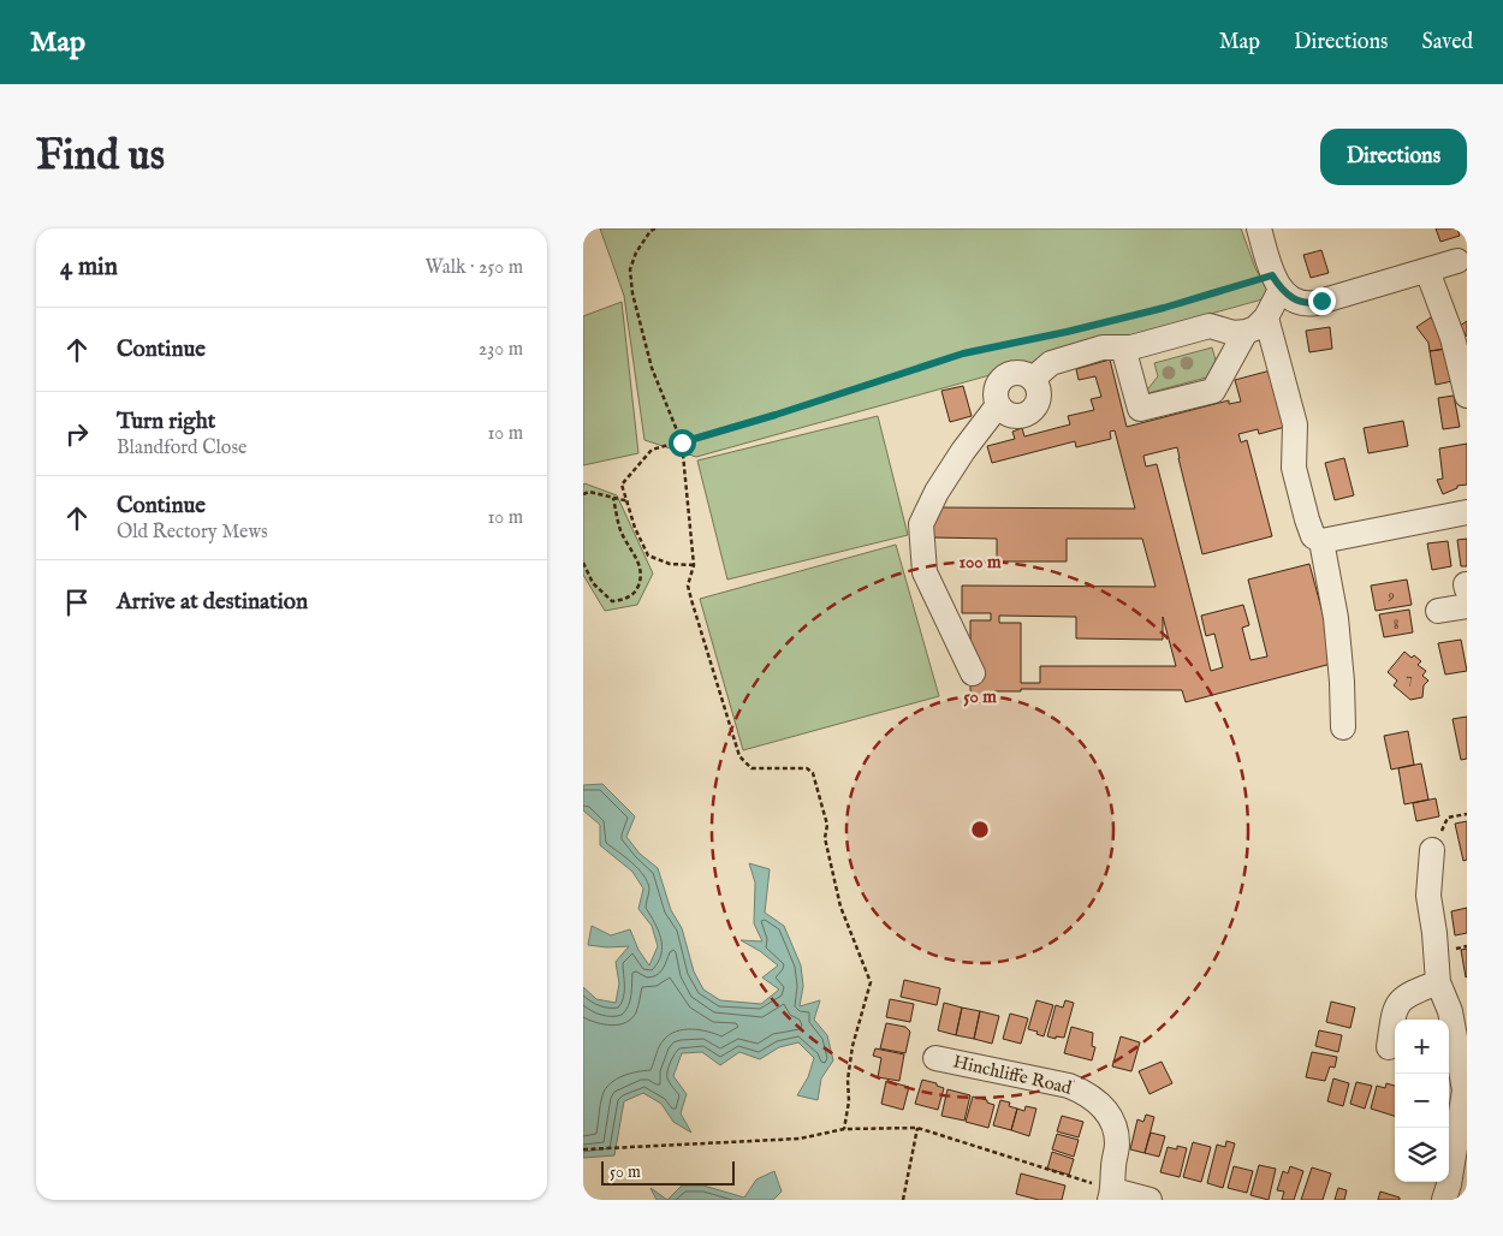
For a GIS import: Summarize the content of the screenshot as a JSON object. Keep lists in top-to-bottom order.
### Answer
{
  "streets": {
    "street": ["Hinchliffe Road"]
  },
  "house_numbers": ["9", "8", "7"],
  "scale_bar": "50 m",
  "page": {
    "header": "Map",
    "nav": ["Map", "Directions", "Saved"],
    "buttons": "Directions",
    "title": "Find us",
    "heading": ["4 min", "Walk · 250 m"],
    "list": [
      ["Continue", "230 m"],
      ["Turn right", "Blandford Close", "10 m"],
      ["Continue", "Old Rectory Mews", "10 m"],
      "Arrive at destination"
    ],
    "map_buttons": ["+", "−"],
    "scale": "50 m"
  },
  "rings": ["100 m", "50 m"]
}
